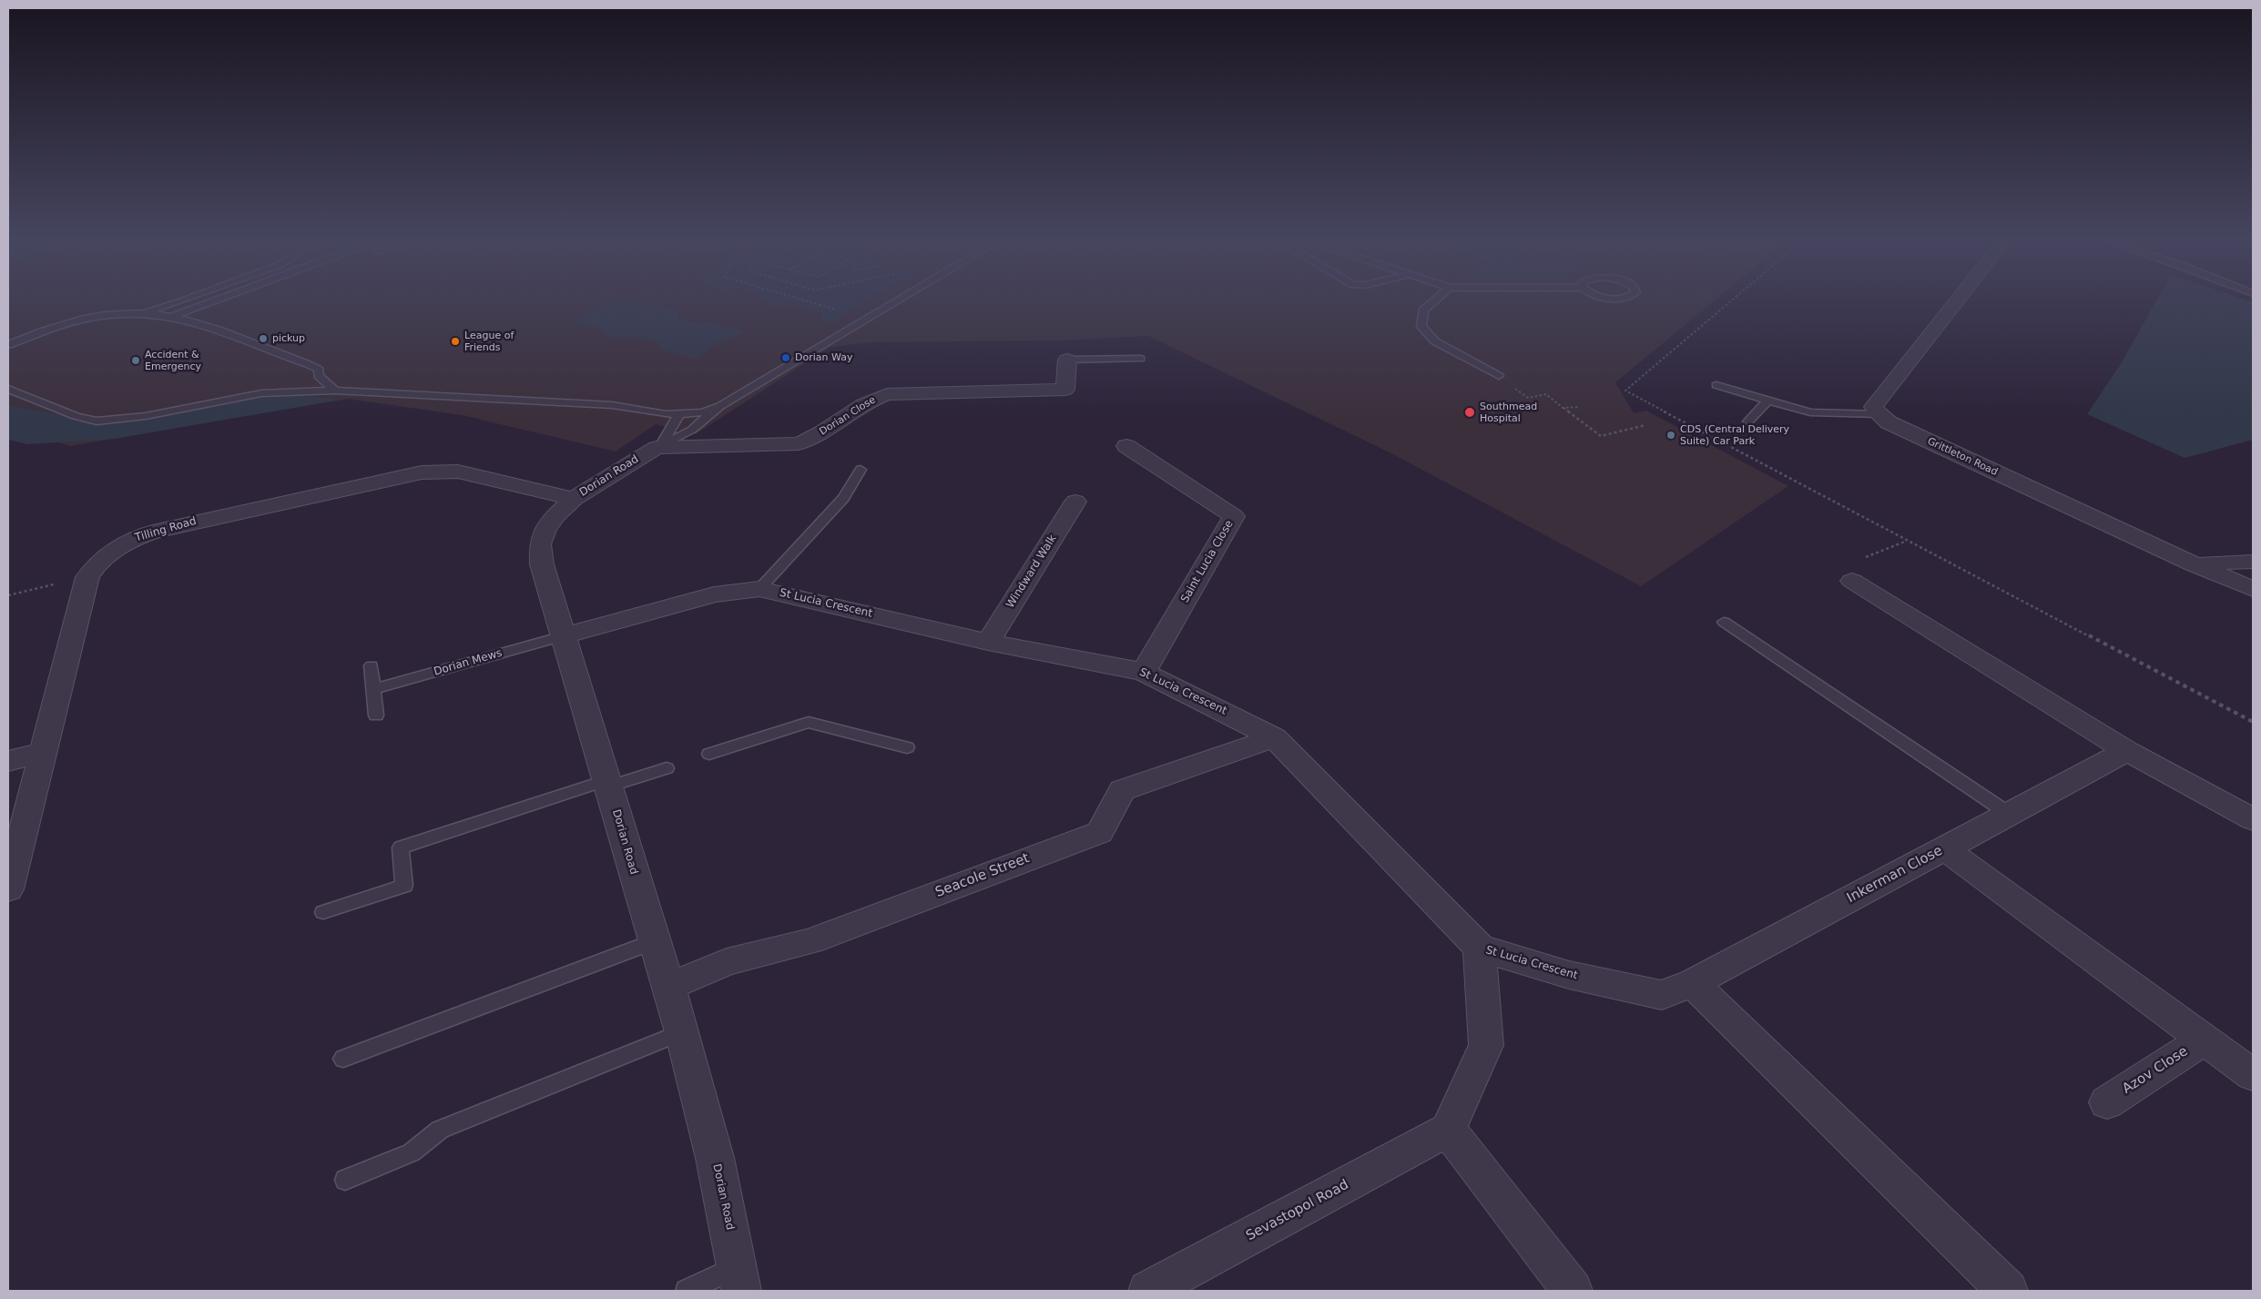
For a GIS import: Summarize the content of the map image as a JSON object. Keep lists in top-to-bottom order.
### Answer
{
  "streets": {
    "street": [
      "Dorian Close",
      "Grittleton Road",
      "Dorian Road",
      "Tilling Road",
      "Saint Lucia Close",
      "Windward Walk",
      "St Lucia Crescent",
      "Inkerman Close",
      "Seacole Street",
      "Azov Close",
      "Sevastopol Road"
    ],
    "lane": ["Dorian Mews"]
  },
  "crossings": [
    ["Dorian Close", "Dorian Road"],
    ["Dorian Road", "Tilling Road"],
    ["Dorian Road", "St Lucia Crescent"],
    ["Dorian Road", "Dorian Mews"],
    ["Dorian Road", "Seacole Street"],
    ["Saint Lucia Close", "St Lucia Crescent"],
    ["Windward Walk", "St Lucia Crescent"],
    ["St Lucia Crescent", "Dorian Mews"],
    ["St Lucia Crescent", "Inkerman Close"],
    ["St Lucia Crescent", "Seacole Street"]
  ],
  "places": [
    "pickup",
    "League of Friends",
    "Dorian Way",
    "Accident & Emergency",
    "Southmead Hospital",
    "CDS (Central Delivery Suite) Car Park"
  ]
}
